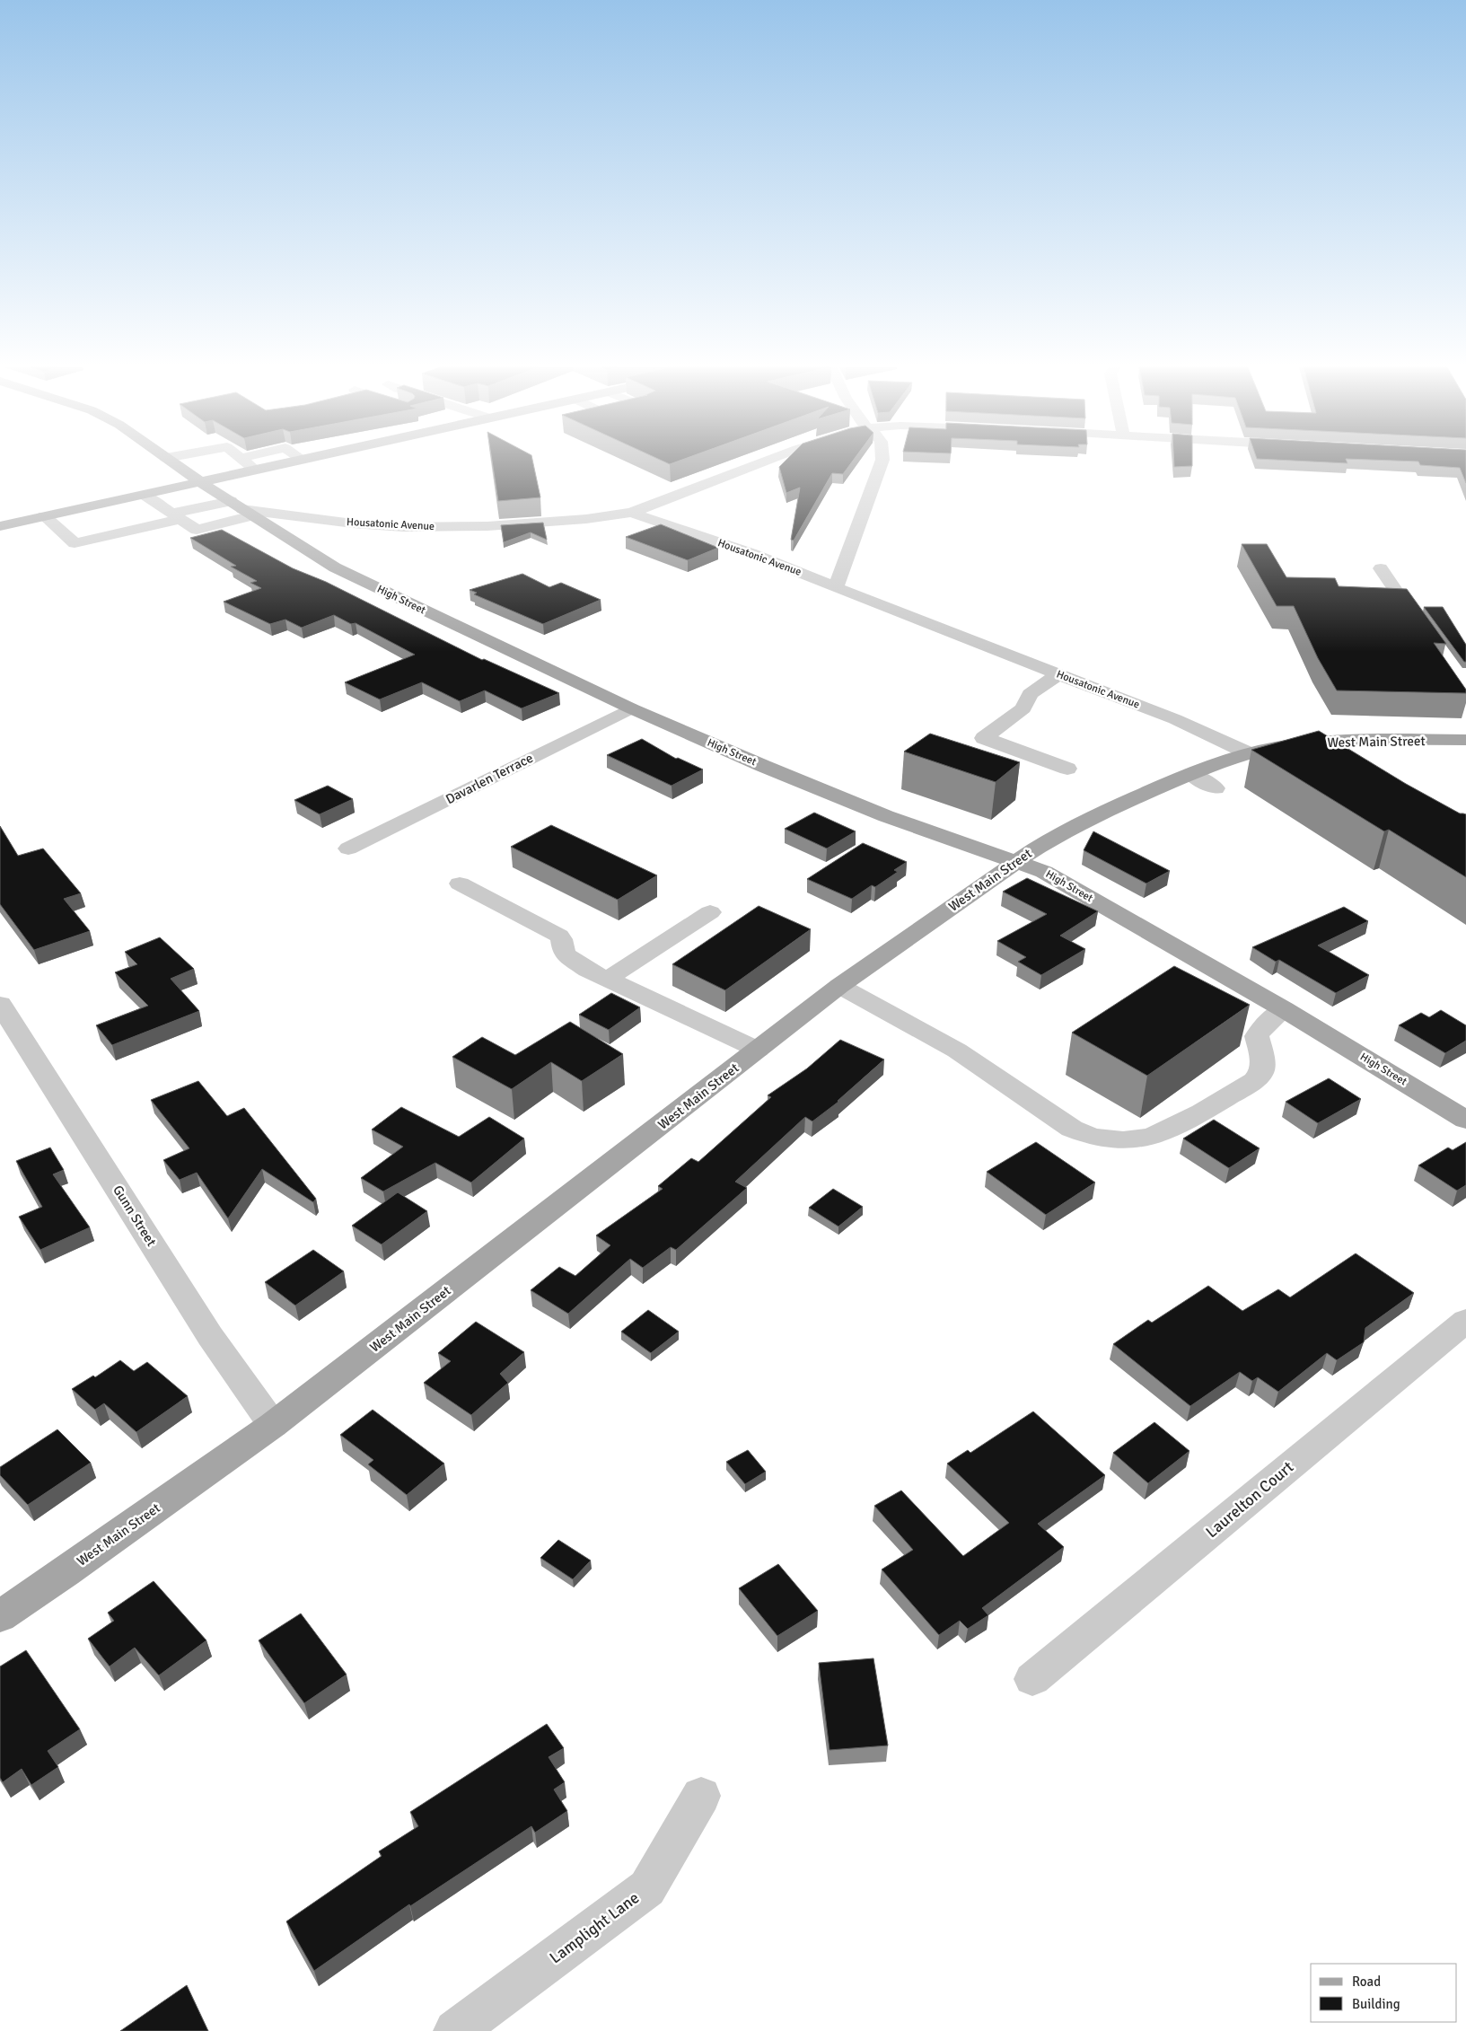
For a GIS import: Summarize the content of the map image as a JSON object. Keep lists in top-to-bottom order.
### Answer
{
  "streets": {
    "main road": ["High Street", "West Main Street"],
    "street": [
      "Housatonic Avenue",
      "Davarlen Terrace",
      "Gunn Street",
      "Laurelton Court",
      "Lamplight Lane"
    ]
  },
  "crossings": [
    ["Housatonic Avenue", "High Street"],
    ["Housatonic Avenue", "West Main Street"],
    ["High Street", "West Main Street"],
    ["High Street", "Davarlen Terrace"],
    ["West Main Street", "Gunn Street"]
  ],
  "legend": ["Road", "Building"]
}
